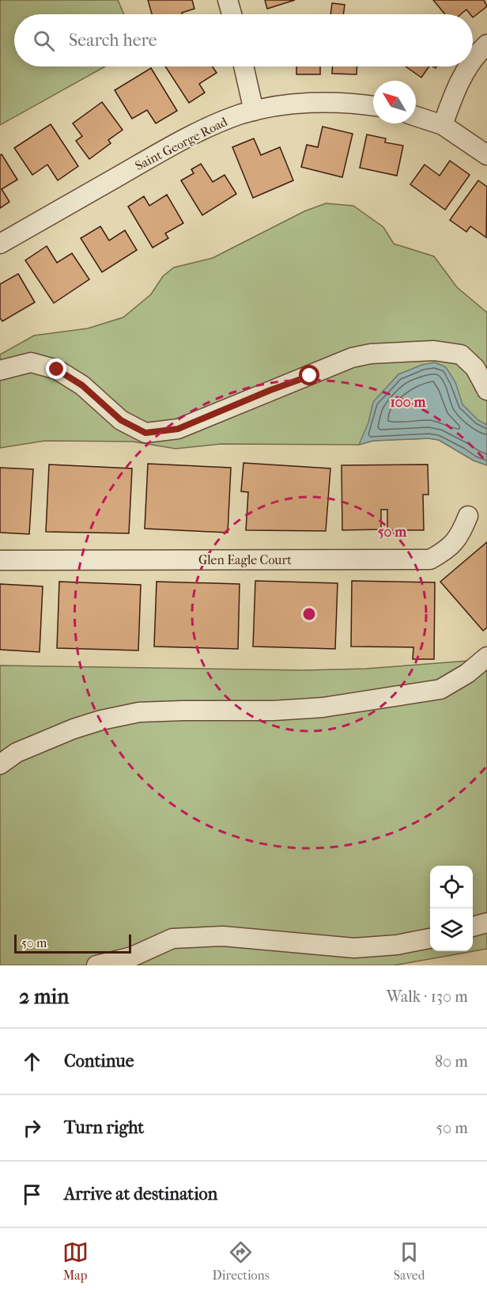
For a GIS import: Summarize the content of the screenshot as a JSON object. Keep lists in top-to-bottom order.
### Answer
{
  "streets": {
    "street": ["Saint George Road", "Glen Eagle Court"]
  },
  "scale_bar": "50 m",
  "north": "top left",
  "page": {
    "search": "Search here",
    "scale": "50 m",
    "heading": ["2 min", "Walk · 130 m"],
    "list": [
      ["Continue", "80 m"],
      ["Turn right", "50 m"],
      "Arrive at destination"
    ],
    "nav": ["Map", "Directions", "Saved"]
  },
  "rings": ["100 m", "50 m"]
}
